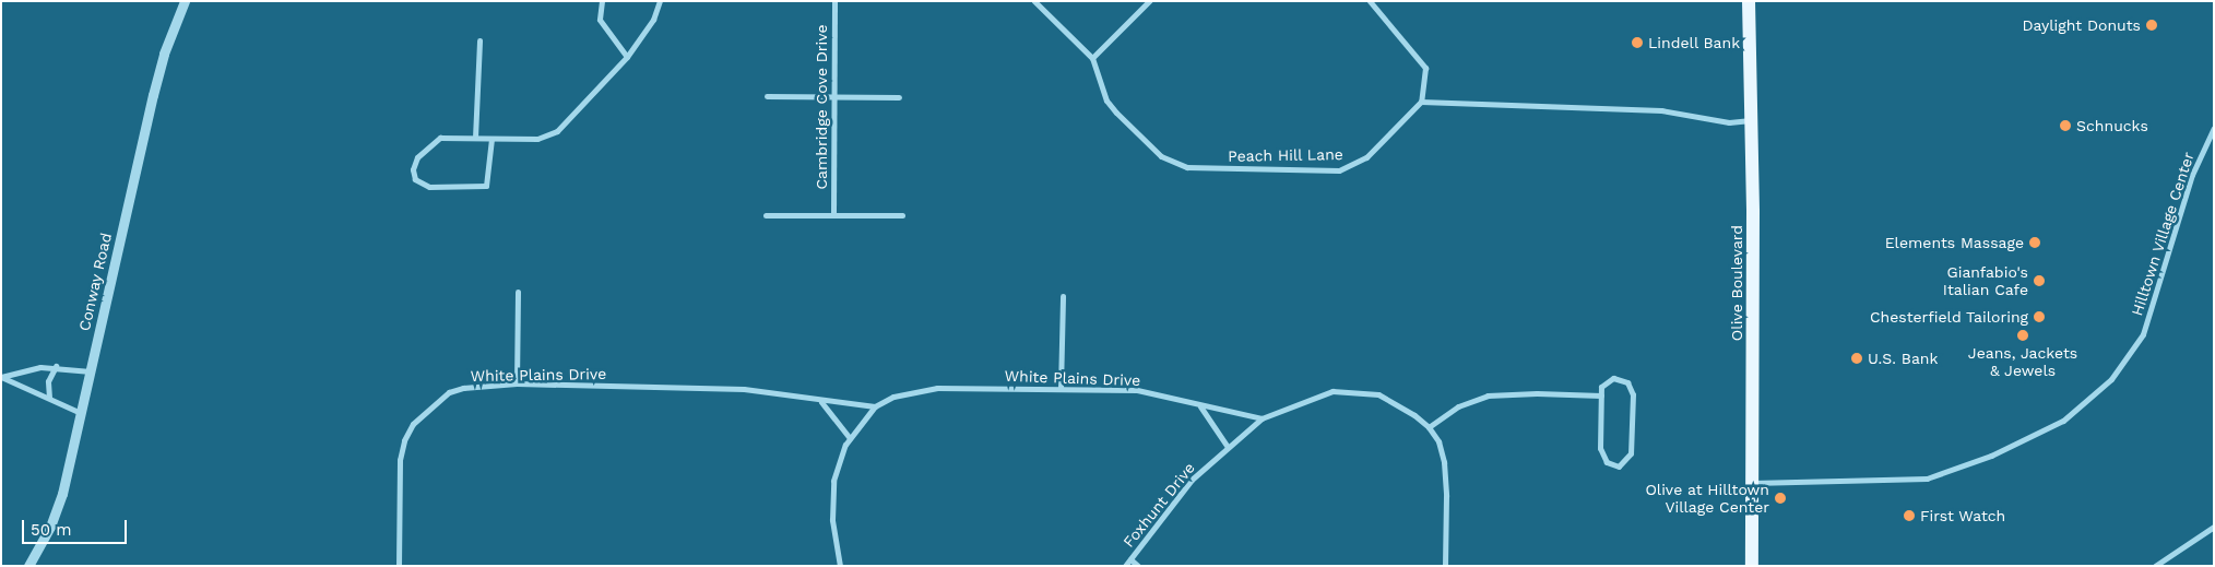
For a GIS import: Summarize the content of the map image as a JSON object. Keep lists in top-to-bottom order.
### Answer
{
  "streets": {
    "main road": ["Olive Boulevard"],
    "street": [
      "Cambridge Cove Drive",
      "Peach Hill Lane",
      "Hilltown Village Center",
      "Conway Road",
      "White Plains Drive",
      "Foxhunt Drive"
    ]
  },
  "crossings": [
    ["Hilltown Village Center", "Olive Boulevard"],
    ["White Plains Drive", "Foxhunt Drive"]
  ],
  "places": [
    "Daylight Donuts",
    "Lindell Bank",
    "Schnucks",
    "Elements Massage",
    "Gianfabio's Italian Cafe",
    "Chesterfield Tailoring",
    "Jeans, Jackets & Jewels",
    "U.S. Bank",
    "Olive at Hilltown Village Center",
    "First Watch"
  ],
  "scale_bar": "50 m"
}
